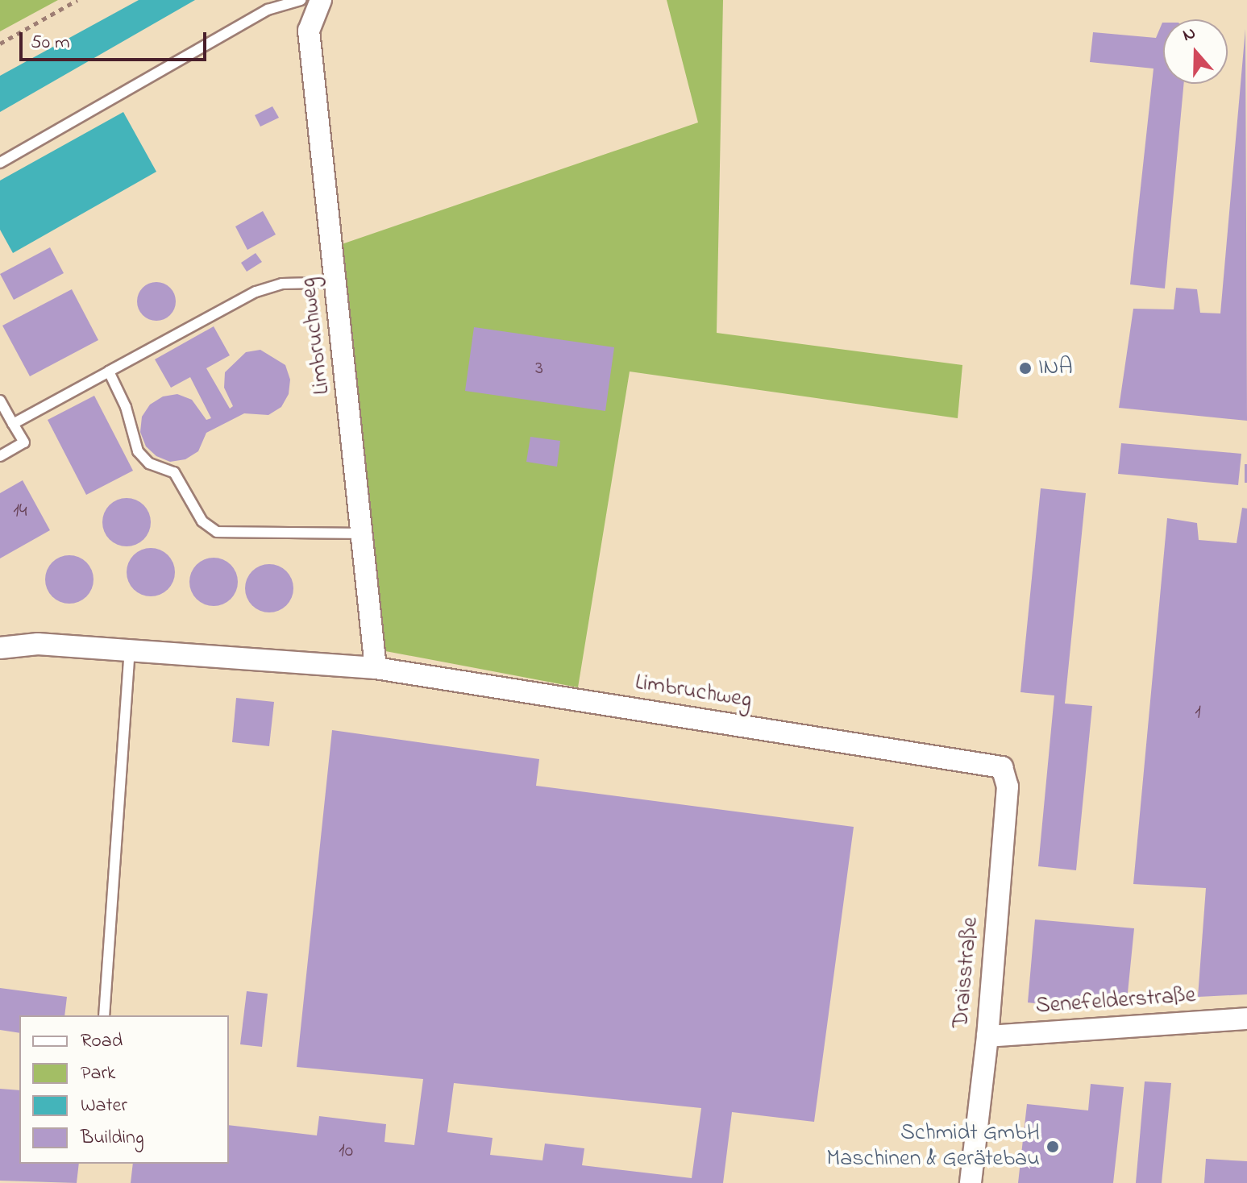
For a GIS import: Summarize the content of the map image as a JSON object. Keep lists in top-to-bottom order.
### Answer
{
  "streets": {
    "street": ["Limbruchweg", "Draisstraße", "Senefelderstraße"]
  },
  "crossings": [
    ["Limbruchweg", "Draisstraße"],
    ["Draisstraße", "Senefelderstraße"]
  ],
  "places": ["INA", "Schmidt GmbH Maschinen & Gerätebau"],
  "house_numbers": [
    "3",
    "14",
    "1",
    "10"
  ],
  "legend": [
    "Road",
    "Park",
    "Water",
    "Building"
  ],
  "scale_bar": "50 m",
  "north": "top"
}
